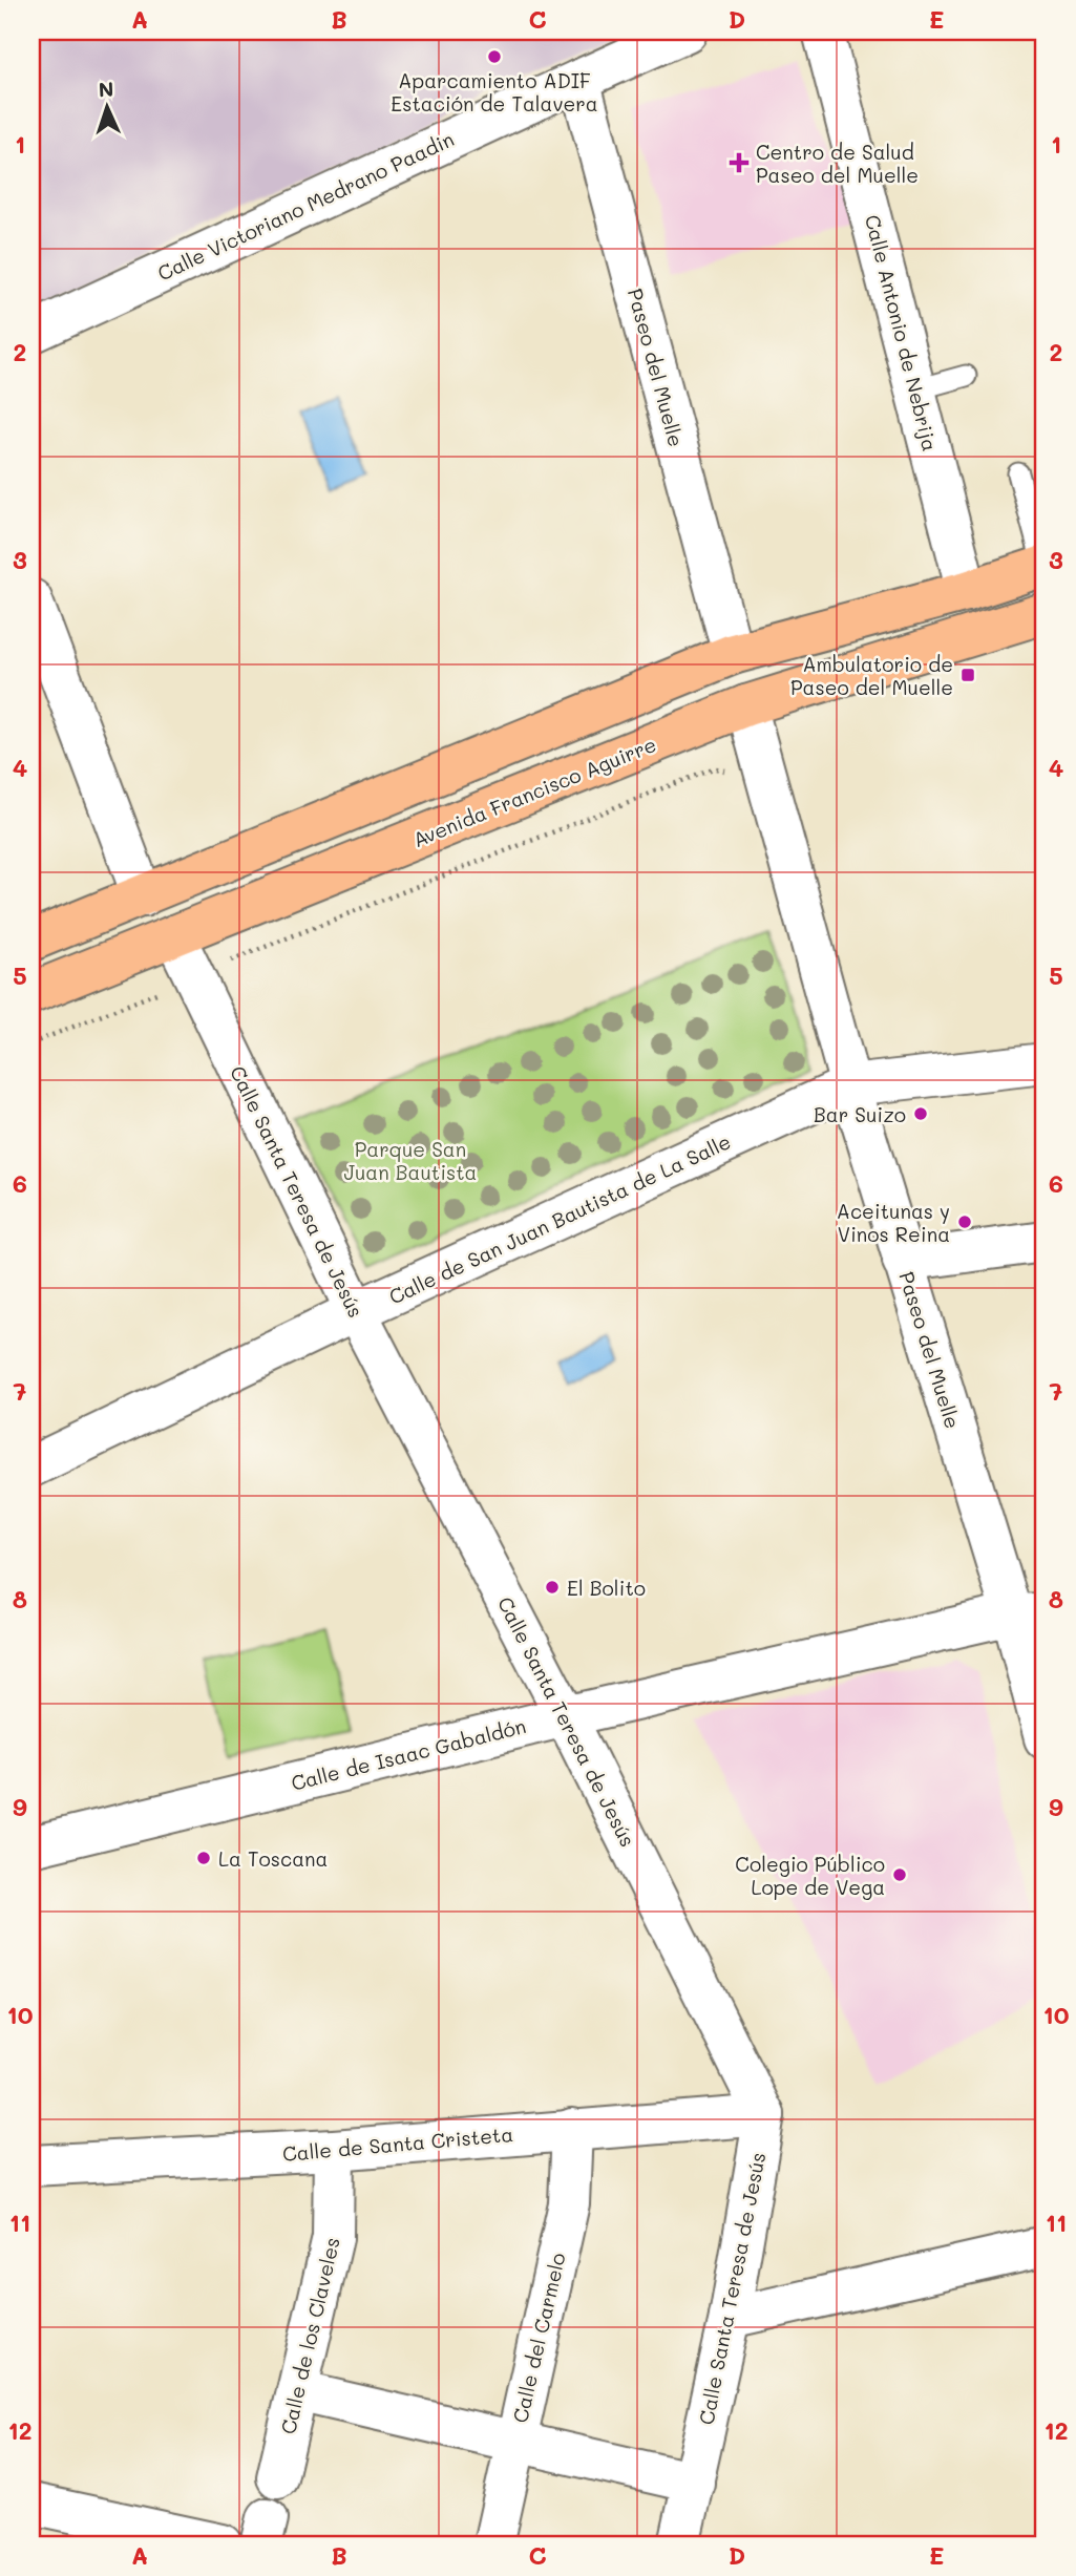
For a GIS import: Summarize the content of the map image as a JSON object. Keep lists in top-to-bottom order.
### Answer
{
  "streets": {
    "main road": ["Avenida Francisco Aguirre"],
    "street": [
      "Calle Victoriano Medrano Paadin",
      "Calle Antonio de Nebrija",
      "Paseo del Muelle",
      "Calle Santa Teresa de Jesús",
      "Calle de San Juan Bautista de La Salle",
      "Calle de Isaac Gabaldón",
      "Calle de Santa Cristeta",
      "Calle de los Claveles",
      "Calle del Carmelo"
    ]
  },
  "crossings": [
    ["Calle Victoriano Medrano Paadin", "Paseo del Muelle"],
    ["Paseo del Muelle", "Avenida Francisco Aguirre"],
    ["Paseo del Muelle", "Calle de San Juan Bautista de La Salle"],
    ["Paseo del Muelle", "Calle de Isaac Gabaldón"],
    ["Avenida Francisco Aguirre", "Calle Santa Teresa de Jesús"],
    ["Calle Santa Teresa de Jesús", "Calle de San Juan Bautista de La Salle"],
    ["Calle Santa Teresa de Jesús", "Calle de Isaac Gabaldón"],
    ["Calle Santa Teresa de Jesús", "Calle de Santa Cristeta"],
    ["Calle de Santa Cristeta", "Calle de los Claveles"],
    ["Calle de Santa Cristeta", "Calle del Carmelo"]
  ],
  "parks": ["Parque San Juan Bautista"],
  "places": {
    "other": [
      "Aparcamiento ADIF Estación de Talavera",
      "Bar Suizo",
      "Aceitunas y Vinos Reina",
      "El Bolito",
      "La Toscana",
      "Colegio Público Lope de Vega"
    ],
    "health": ["Centro de Salud Paseo del Muelle"],
    "transit": ["Ambulatorio de Paseo del Muelle"]
  },
  "north": "top",
  "grid": {
    "columns": [
      "A",
      "B",
      "C",
      "D",
      "E"
    ],
    "rows": [
      "1",
      "2",
      "3",
      "4",
      "5",
      "6",
      "7",
      "8",
      "9",
      "10",
      "11",
      "12"
    ]
  }
}
